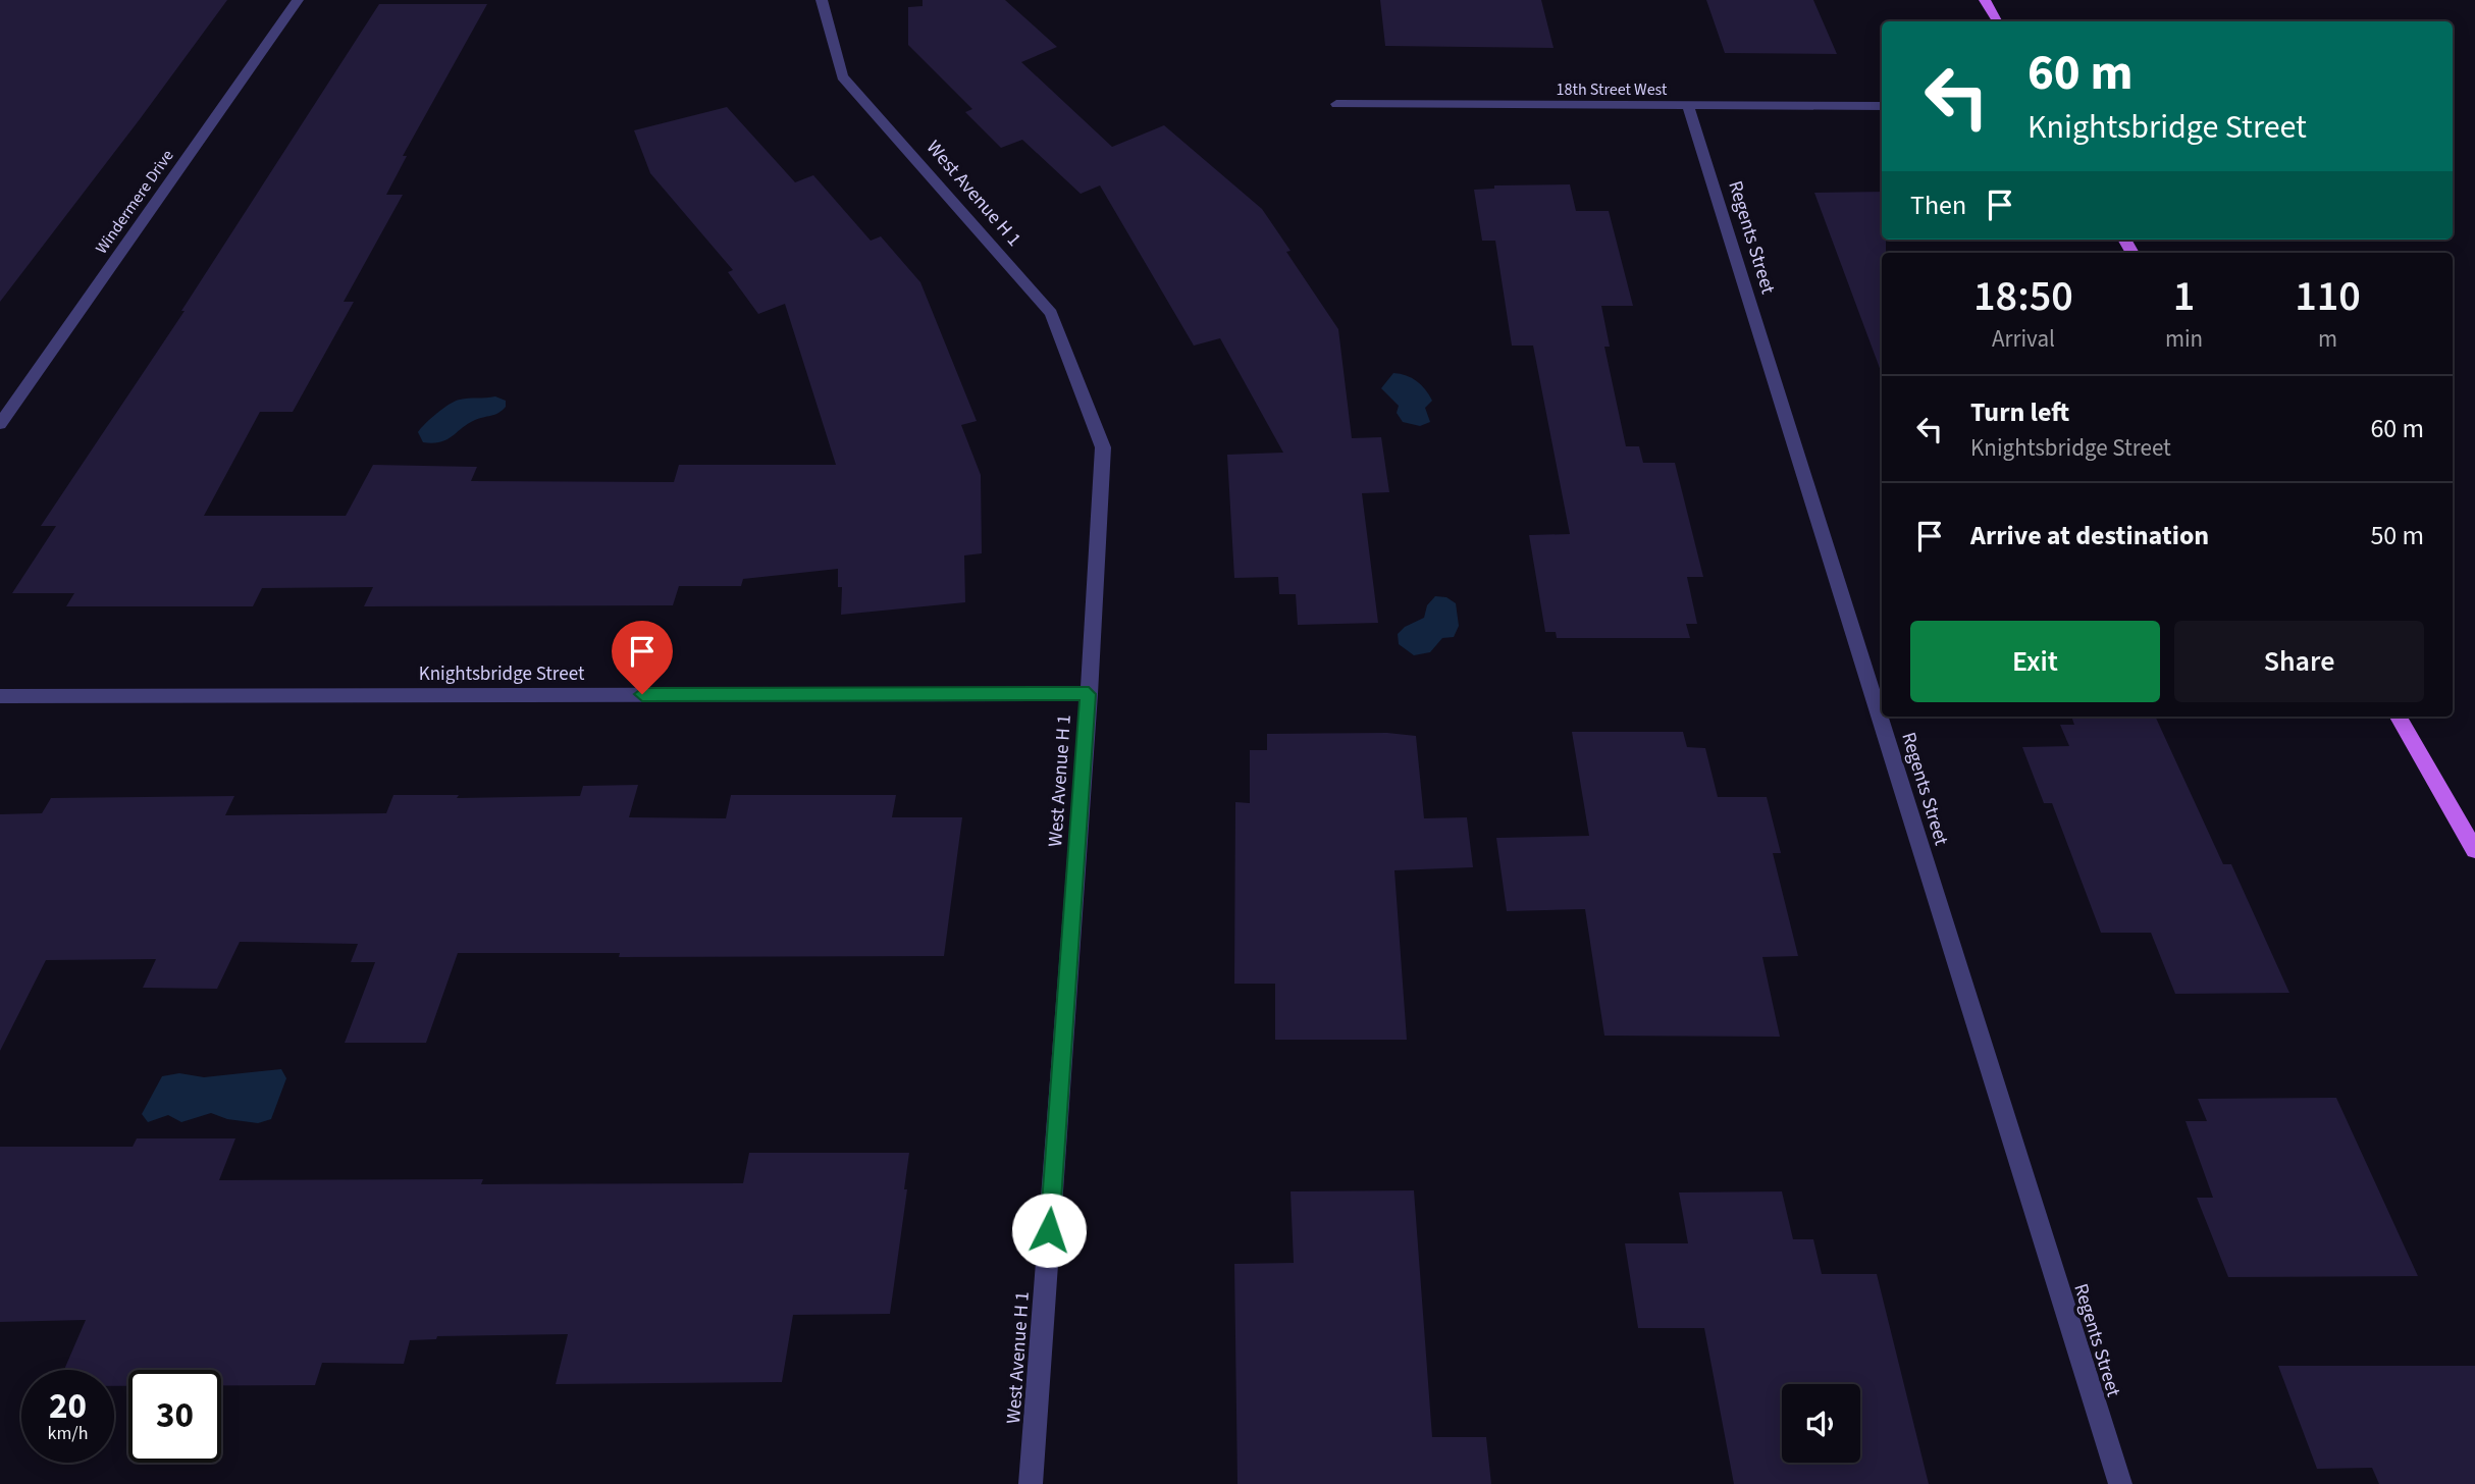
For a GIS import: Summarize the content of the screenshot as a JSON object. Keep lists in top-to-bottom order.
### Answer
{
  "streets": {
    "street": [
      "18th Street West",
      "West Avenue H 1",
      "Windermere Drive",
      "Regents Street",
      "Knightsbridge Street"
    ]
  },
  "crossings": [
    ["18th Street West", "Regents Street"],
    ["West Avenue H 1", "Knightsbridge Street"]
  ],
  "page": {
    "turn": ["60 m", "Knightsbridge Street"],
    "then": "Then",
    "eta": [
      "18:50",
      "Arrival",
      "1",
      "min",
      "110",
      "m"
    ],
    "list": [
      {
        "name": "Turn left",
        "note": "Knightsbridge Street",
        "value": "60 m"
      },
      {
        "name": "Arrive at destination",
        "value": "50 m"
      }
    ],
    "buttons": ["Exit", "Share"],
    "speed": "20 km/h",
    "limit": "30"
  }
}
